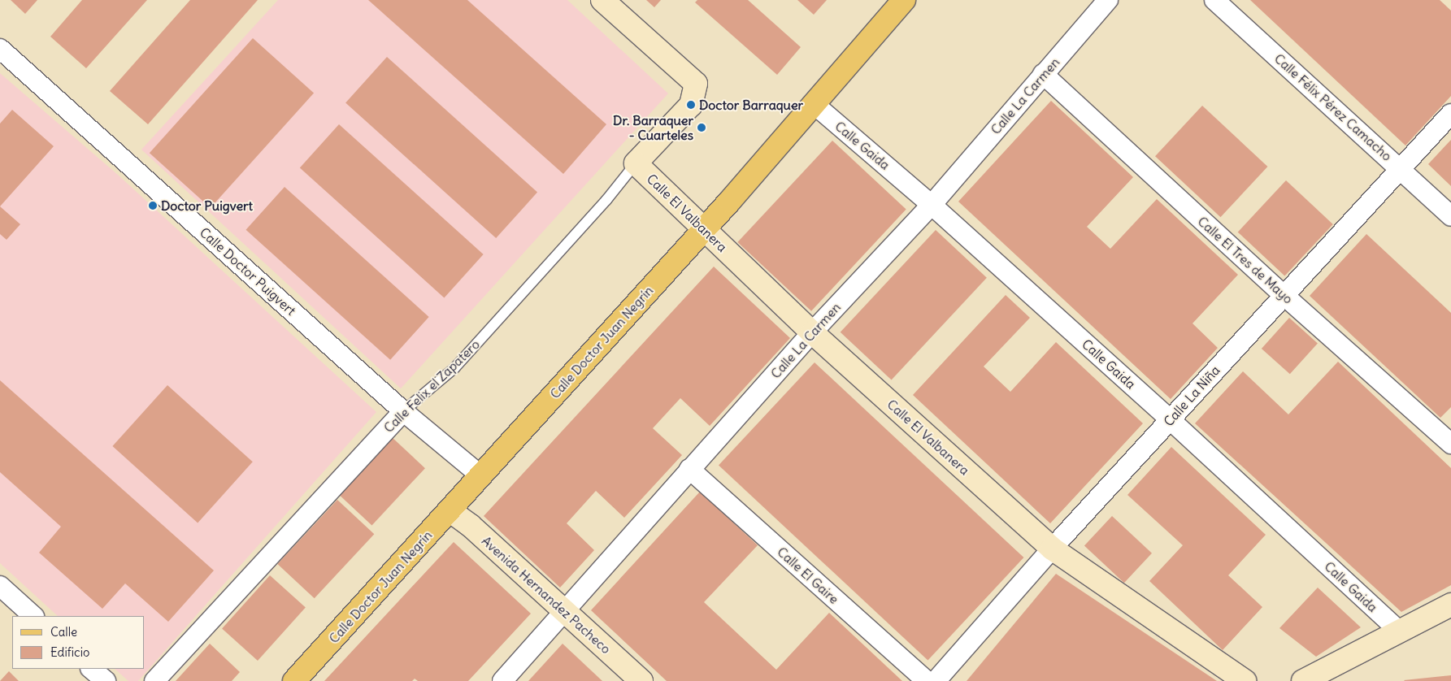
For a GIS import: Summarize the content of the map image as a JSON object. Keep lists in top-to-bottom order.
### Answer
{
  "streets": {
    "main road": ["Calle Doctor Juan Negrín"],
    "street": [
      "Calle La Carmen",
      "Calle Félix Pérez Camacho",
      "Calle Gaida",
      "Calle El Valbanera",
      "Calle El Tres de Mayo",
      "Calle Doctor Puigvert",
      "Calle Felix el Zapatero",
      "Calle La Niña",
      "Calle El Gaire",
      "Avenida Hernandez Pacheco"
    ]
  },
  "crossings": [
    ["Calle La Carmen", "Calle Gaida"],
    ["Calle La Carmen", "Calle El Valbanera"],
    ["Calle La Carmen", "Calle El Tres de Mayo"],
    ["Calle La Carmen", "Calle El Gaire"],
    ["Calle La Carmen", "Avenida Hernandez Pacheco"],
    ["Calle Félix Pérez Camacho", "Calle La Niña"],
    ["Calle Gaida", "Calle Doctor Juan Negrín"],
    ["Calle Gaida", "Calle La Niña"],
    ["Calle El Valbanera", "Calle Doctor Juan Negrín"],
    ["Calle El Valbanera", "Calle Felix el Zapatero"],
    ["Calle El Valbanera", "Calle La Niña"],
    ["Calle El Tres de Mayo", "Calle La Niña"],
    ["Calle Doctor Puigvert", "Calle Doctor Juan Negrín"],
    ["Calle Doctor Puigvert", "Calle Felix el Zapatero"],
    ["Calle Doctor Juan Negrín", "Avenida Hernandez Pacheco"]
  ],
  "places": ["Doctor Barraquer", "Dr. Barraquer - Cuarteles", "Doctor Puigvert"],
  "legend": ["Calle", "Edificio"]
}
